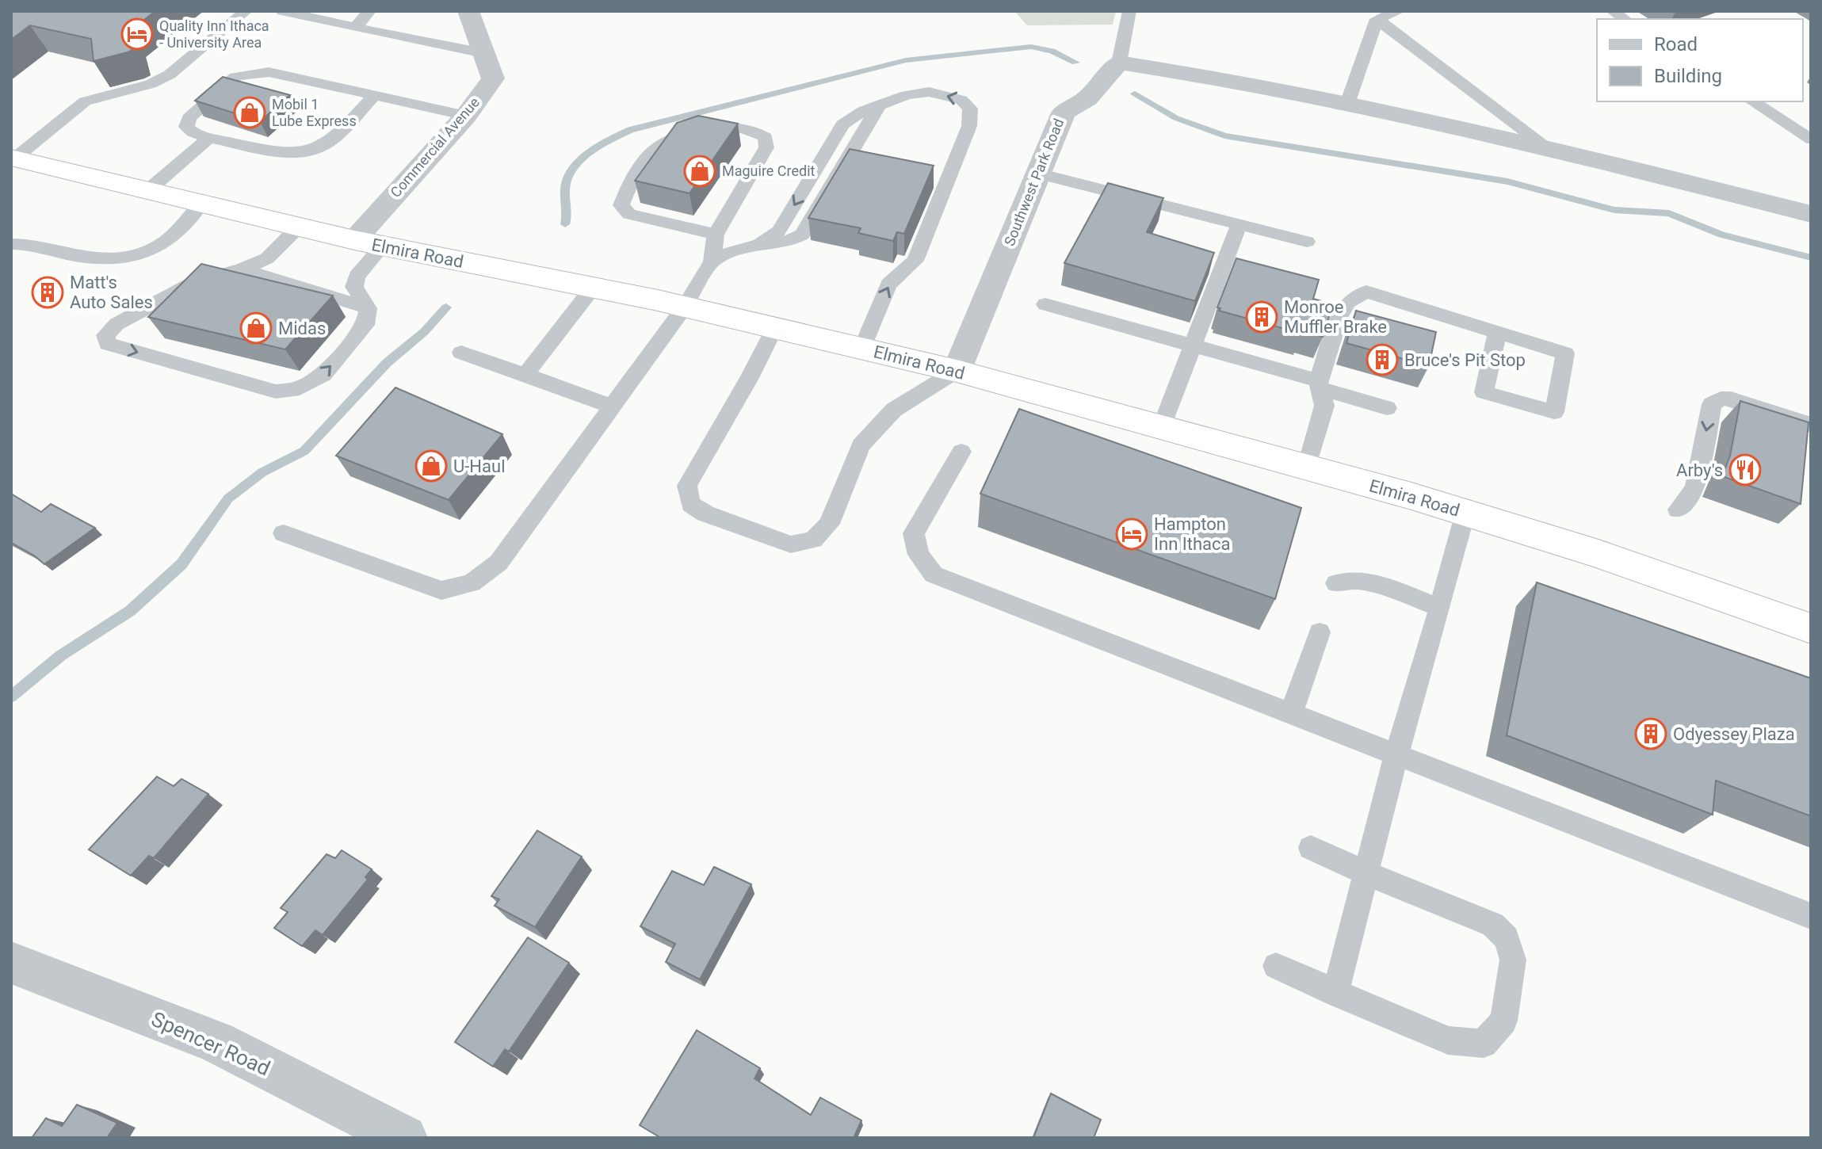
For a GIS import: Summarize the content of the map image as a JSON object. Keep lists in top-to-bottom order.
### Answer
{
  "streets": {
    "highway": ["Elmira Road"],
    "street": ["Commercial Avenue", "Southwest Park Road", "Spencer Road"]
  },
  "crossings": [
    ["Commercial Avenue", "Elmira Road"],
    ["Southwest Park Road", "Elmira Road"]
  ],
  "places": {
    "hotel": ["Quality Inn Ithaca - University Area", "Hampton Inn Ithaca"],
    "shop": [
      "Mobil 1 Lube Express",
      "Maguire Credit",
      "Midas",
      "U-Haul"
    ],
    "building": [
      "Matt's Auto Sales",
      "Monroe Muffler Brake",
      "Bruce's Pit Stop",
      "Odyessey Plaza"
    ],
    "restaurant": ["Arby's"]
  },
  "legend": ["Road", "Building"]
}
